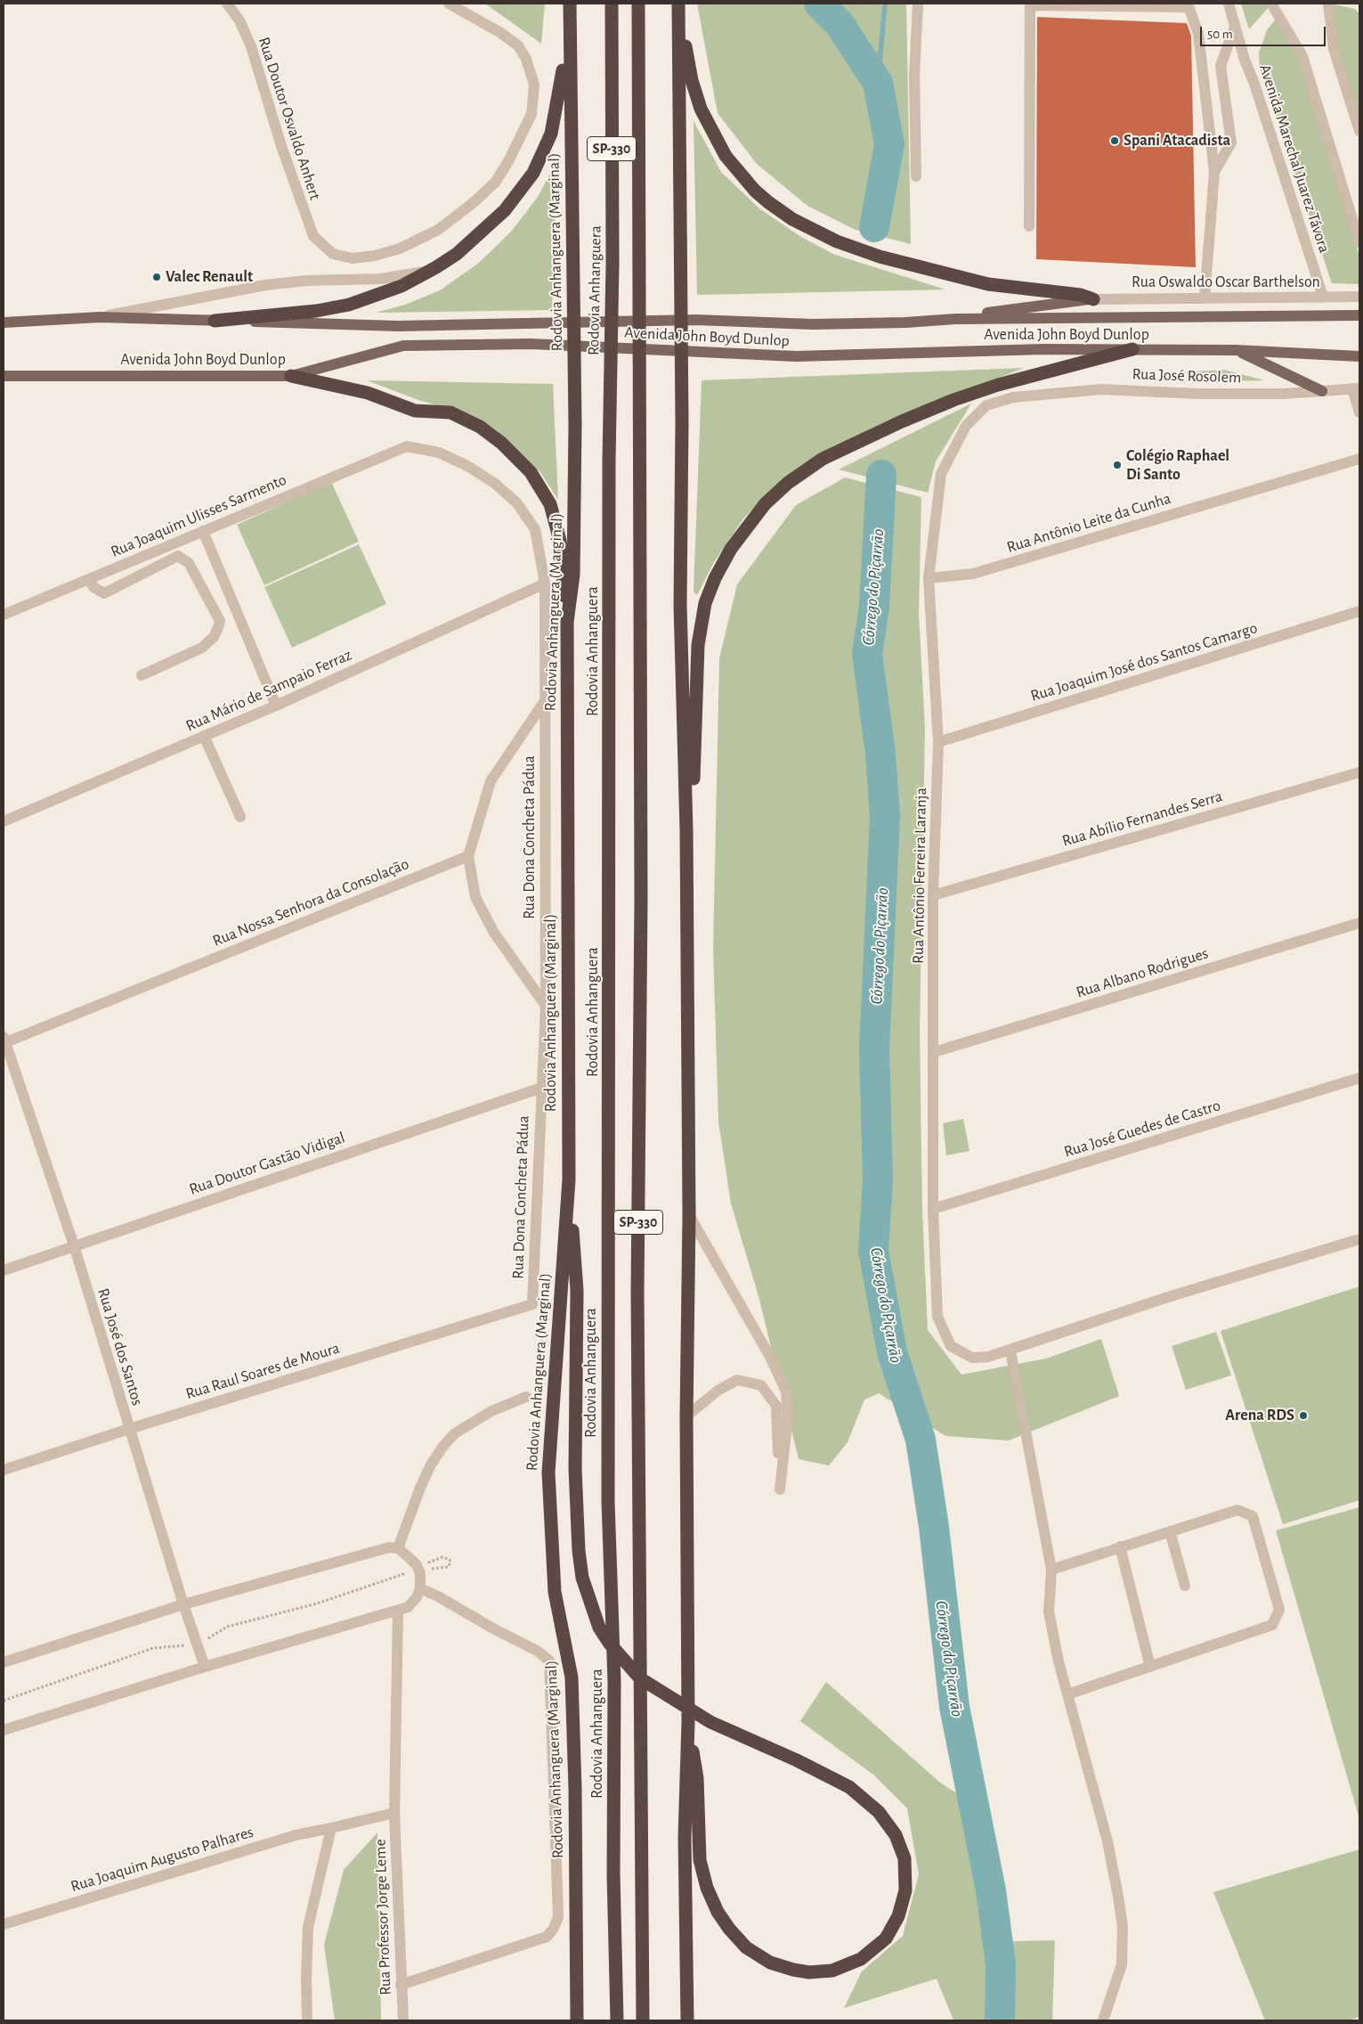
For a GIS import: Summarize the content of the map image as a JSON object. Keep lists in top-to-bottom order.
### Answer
{
  "streets": {
    "highway": ["SP-330", "Rodovia Anhanguera (Marginal)", "Rodovia Anhanguera"],
    "main road": ["Avenida John Boyd Dunlop"],
    "street": [
      "Rua Doutor Osvaldo Anhert",
      "Avenida Marechal Juarez Távora",
      "Rua Oswaldo Oscar Barthelson",
      "Rua José Rosolem",
      "Rua Joaquim Ulisses Sarmento",
      "Rua Antônio Leite da Cunha",
      "Rua Joaquim José dos Santos Camargo",
      "Rua Mário de Sampaio Ferraz",
      "Rua Abílio Fernandes Serra",
      "Rua Dona Concheta Pádua",
      "Rua Antônio Ferreira Laranja",
      "Rua Nossa Senhora da Consolação",
      "Rua Albano Rodrigues",
      "Rua José Guedes de Castro",
      "Rua Doutor Gastão Vidigal",
      "Rua José dos Santos",
      "Rua Raul Soares de Moura",
      "Rua Joaquim Augusto Palhares",
      "Rua Professor Jorge Leme"
    ]
  },
  "crossings": [
    ["Avenida Marechal Juarez Távora", "Rua Oswaldo Oscar Barthelson"],
    ["Rua José Rosolem", "Rua Antônio Ferreira Laranja"],
    ["Rua Joaquim Ulisses Sarmento", "Rua Dona Concheta Pádua"],
    ["Rua Antônio Leite da Cunha", "Rua Antônio Ferreira Laranja"],
    ["Rua Joaquim José dos Santos Camargo", "Rua Antônio Ferreira Laranja"],
    ["Rua Mário de Sampaio Ferraz", "Rua Dona Concheta Pádua"],
    ["Rua Abílio Fernandes Serra", "Rua Antônio Ferreira Laranja"],
    ["Rua Dona Concheta Pádua", "Rua Doutor Gastão Vidigal"],
    ["Rua Dona Concheta Pádua", "Rua Raul Soares de Moura"],
    ["Rua Antônio Ferreira Laranja", "Rua Albano Rodrigues"],
    ["Rua Antônio Ferreira Laranja", "Rua José Guedes de Castro"],
    ["Rua Nossa Senhora da Consolação", "Rua José dos Santos"],
    ["Rua Doutor Gastão Vidigal", "Rua José dos Santos"],
    ["Rua José dos Santos", "Rua Raul Soares de Moura"],
    ["Rua Joaquim Augusto Palhares", "Rua Professor Jorge Leme"]
  ],
  "water": ["Córrego do Piçarrão"],
  "places": [
    "Spani Atacadista",
    "Valec Renault",
    "Colégio Raphael Di Santo",
    "Arena RDS"
  ],
  "scale_bar": "50 m"
}
